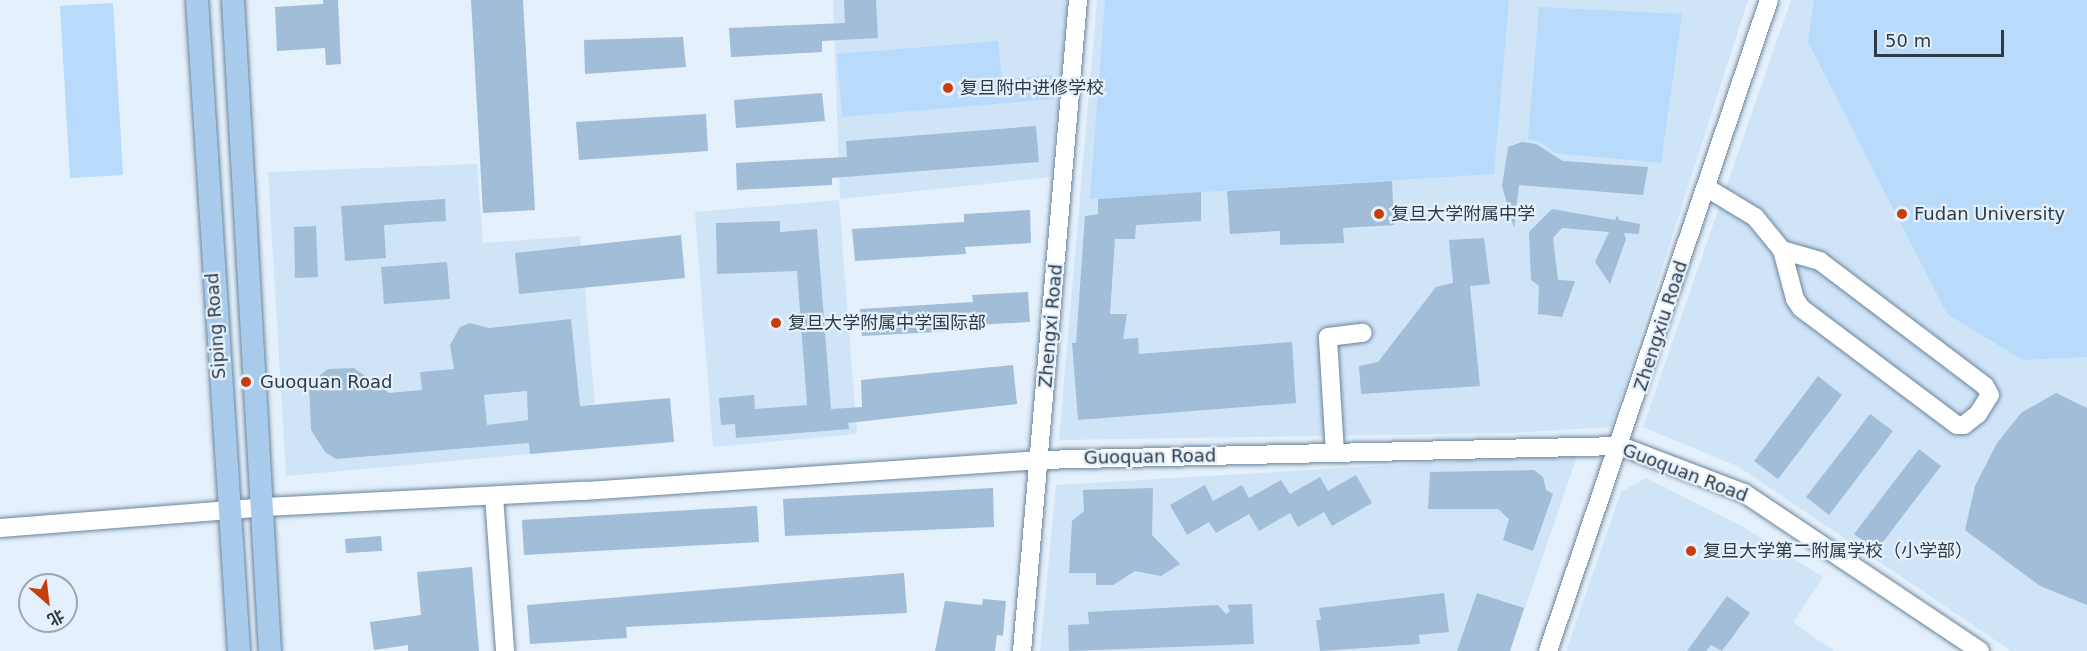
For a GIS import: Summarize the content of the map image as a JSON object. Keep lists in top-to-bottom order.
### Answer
{
  "streets": {
    "main road": ["Siping Road"],
    "street": ["Zhengxi Road", "Zhengxiu Road", "Guoquan Road"]
  },
  "crossings": [
    ["Siping Road", "Guoquan Road"],
    ["Zhengxi Road", "Guoquan Road"],
    ["Zhengxiu Road", "Guoquan Road"]
  ],
  "places": [
    "复旦附中进修学校",
    "复旦大学附属中学",
    "Fudan University",
    "复旦大学附属中学国际部",
    "Guoquan Road",
    "复旦大学第二附属学校（小学部）"
  ],
  "scale_bar": "50 m",
  "north": "bottom right"
}
